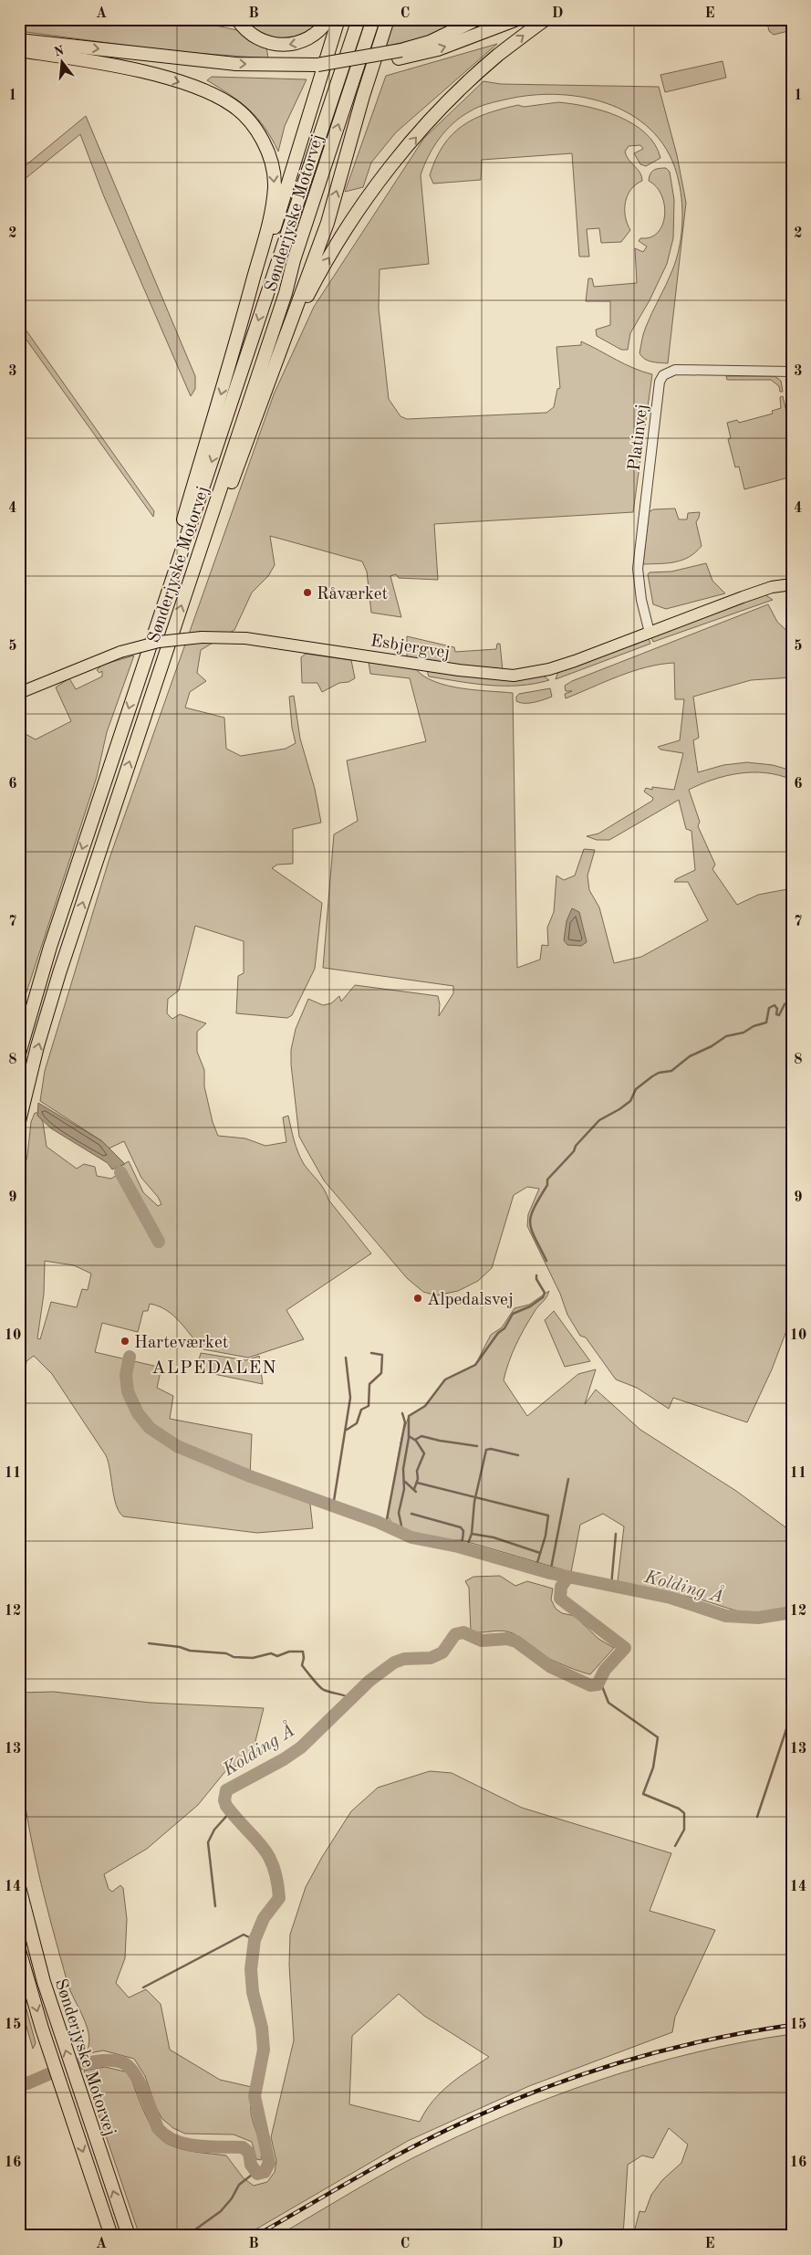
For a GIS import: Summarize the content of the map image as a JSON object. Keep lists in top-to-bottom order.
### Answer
{
  "streets": {
    "highway": ["Sønderjyske Motorvej"],
    "main road": ["Esbjergvej"],
    "street": ["Platinvej"]
  },
  "crossings": [
    ["Platinvej", "Esbjergvej"]
  ],
  "districts": ["ALPEDALEN"],
  "water": ["Kolding Å"],
  "places": ["Råværket", "Alpedalsvej", "Harteværket"],
  "north": "top",
  "grid": {
    "columns": [
      "A",
      "B",
      "C",
      "D",
      "E"
    ],
    "rows": [
      "1",
      "2",
      "3",
      "4",
      "5",
      "6",
      "7",
      "8",
      "9",
      "10",
      "11",
      "12",
      "13",
      "14",
      "15",
      "16"
    ]
  }
}
